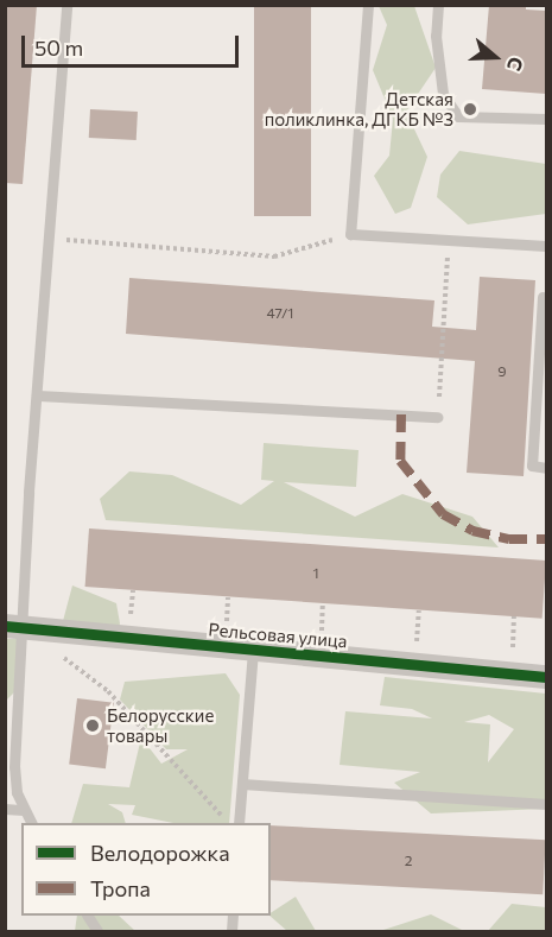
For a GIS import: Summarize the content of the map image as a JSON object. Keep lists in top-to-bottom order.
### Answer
{
  "streets": {
    "street": ["Рельсовая улица"]
  },
  "places": ["Детская поликлинка, ДГКБ №3", "Белорусские товары"],
  "house_numbers": [
    "47/1",
    "9",
    "1",
    "2"
  ],
  "legend": ["Велодорожка", "Тропа"],
  "scale_bar": "50 m",
  "north": "right"
}
